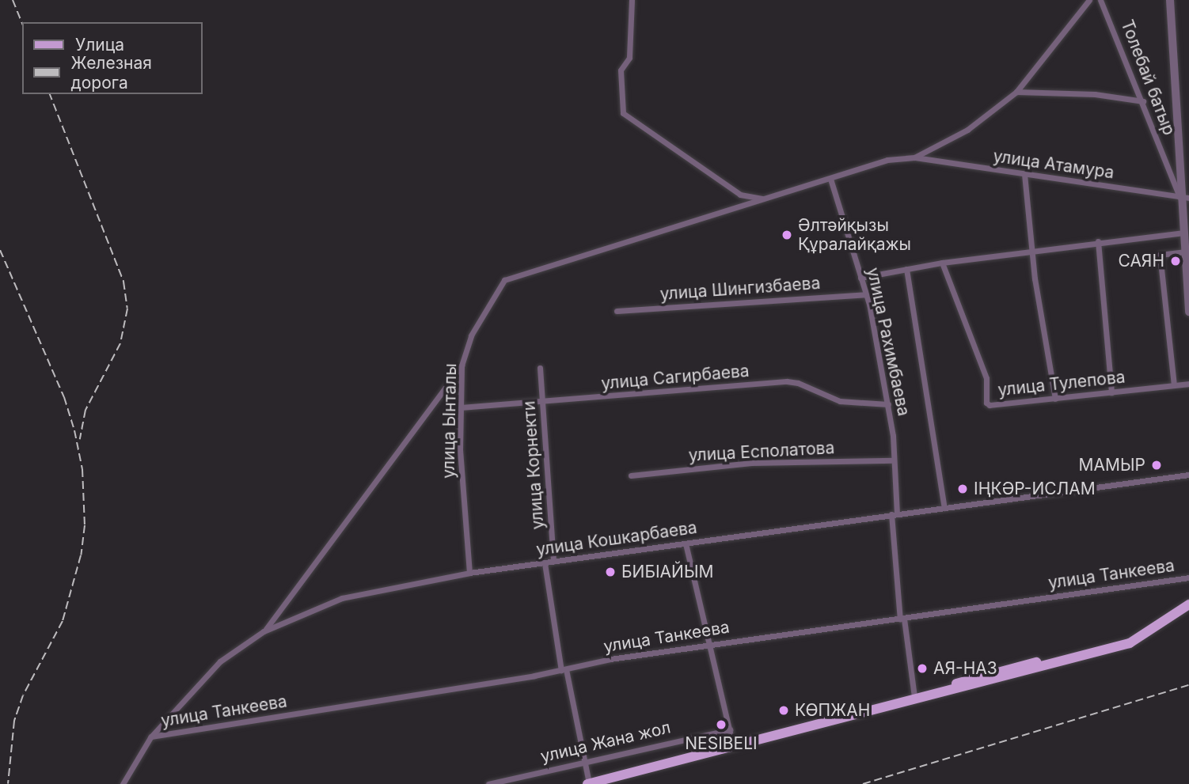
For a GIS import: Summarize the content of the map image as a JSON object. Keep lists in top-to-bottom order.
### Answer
{
  "streets": {
    "street": [
      "Толебай батыр",
      "улица Атамура",
      "улица Шингизбаева",
      "улица Рахимбаева",
      "улица Сагирбаева",
      "улица Тулепова",
      "улица Ынталы",
      "улица Есполатова",
      "улица Корнекти",
      "улица Кошкарбаева",
      "улица Танкеева",
      "улица Жана жол"
    ]
  },
  "crossings": [
    ["Толебай батыр", "улица Атамура"],
    ["улица Шингизбаева", "улица Рахимбаева"],
    ["улица Рахимбаева", "улица Сагирбаева"],
    ["улица Рахимбаева", "улица Есполатова"],
    ["улица Рахимбаева", "улица Кошкарбаева"],
    ["улица Рахимбаева", "улица Танкеева"],
    ["улица Сагирбаева", "улица Ынталы"],
    ["улица Сагирбаева", "улица Корнекти"],
    ["улица Ынталы", "улица Кошкарбаева"],
    ["улица Корнекти", "улица Кошкарбаева"],
    ["улица Кошкарбаева", "улица Танкеева"]
  ],
  "places": [
    "Әлтәйқызы Құралайқажы",
    "САЯН",
    "МАМЫР",
    "ІҢКӘР-ИСЛАМ",
    "БИБІАЙЫМ",
    "АЯ-НАЗ",
    "КӨПЖАН",
    "NESIBELI"
  ],
  "legend": ["Улица", "Железная дорога"]
}
